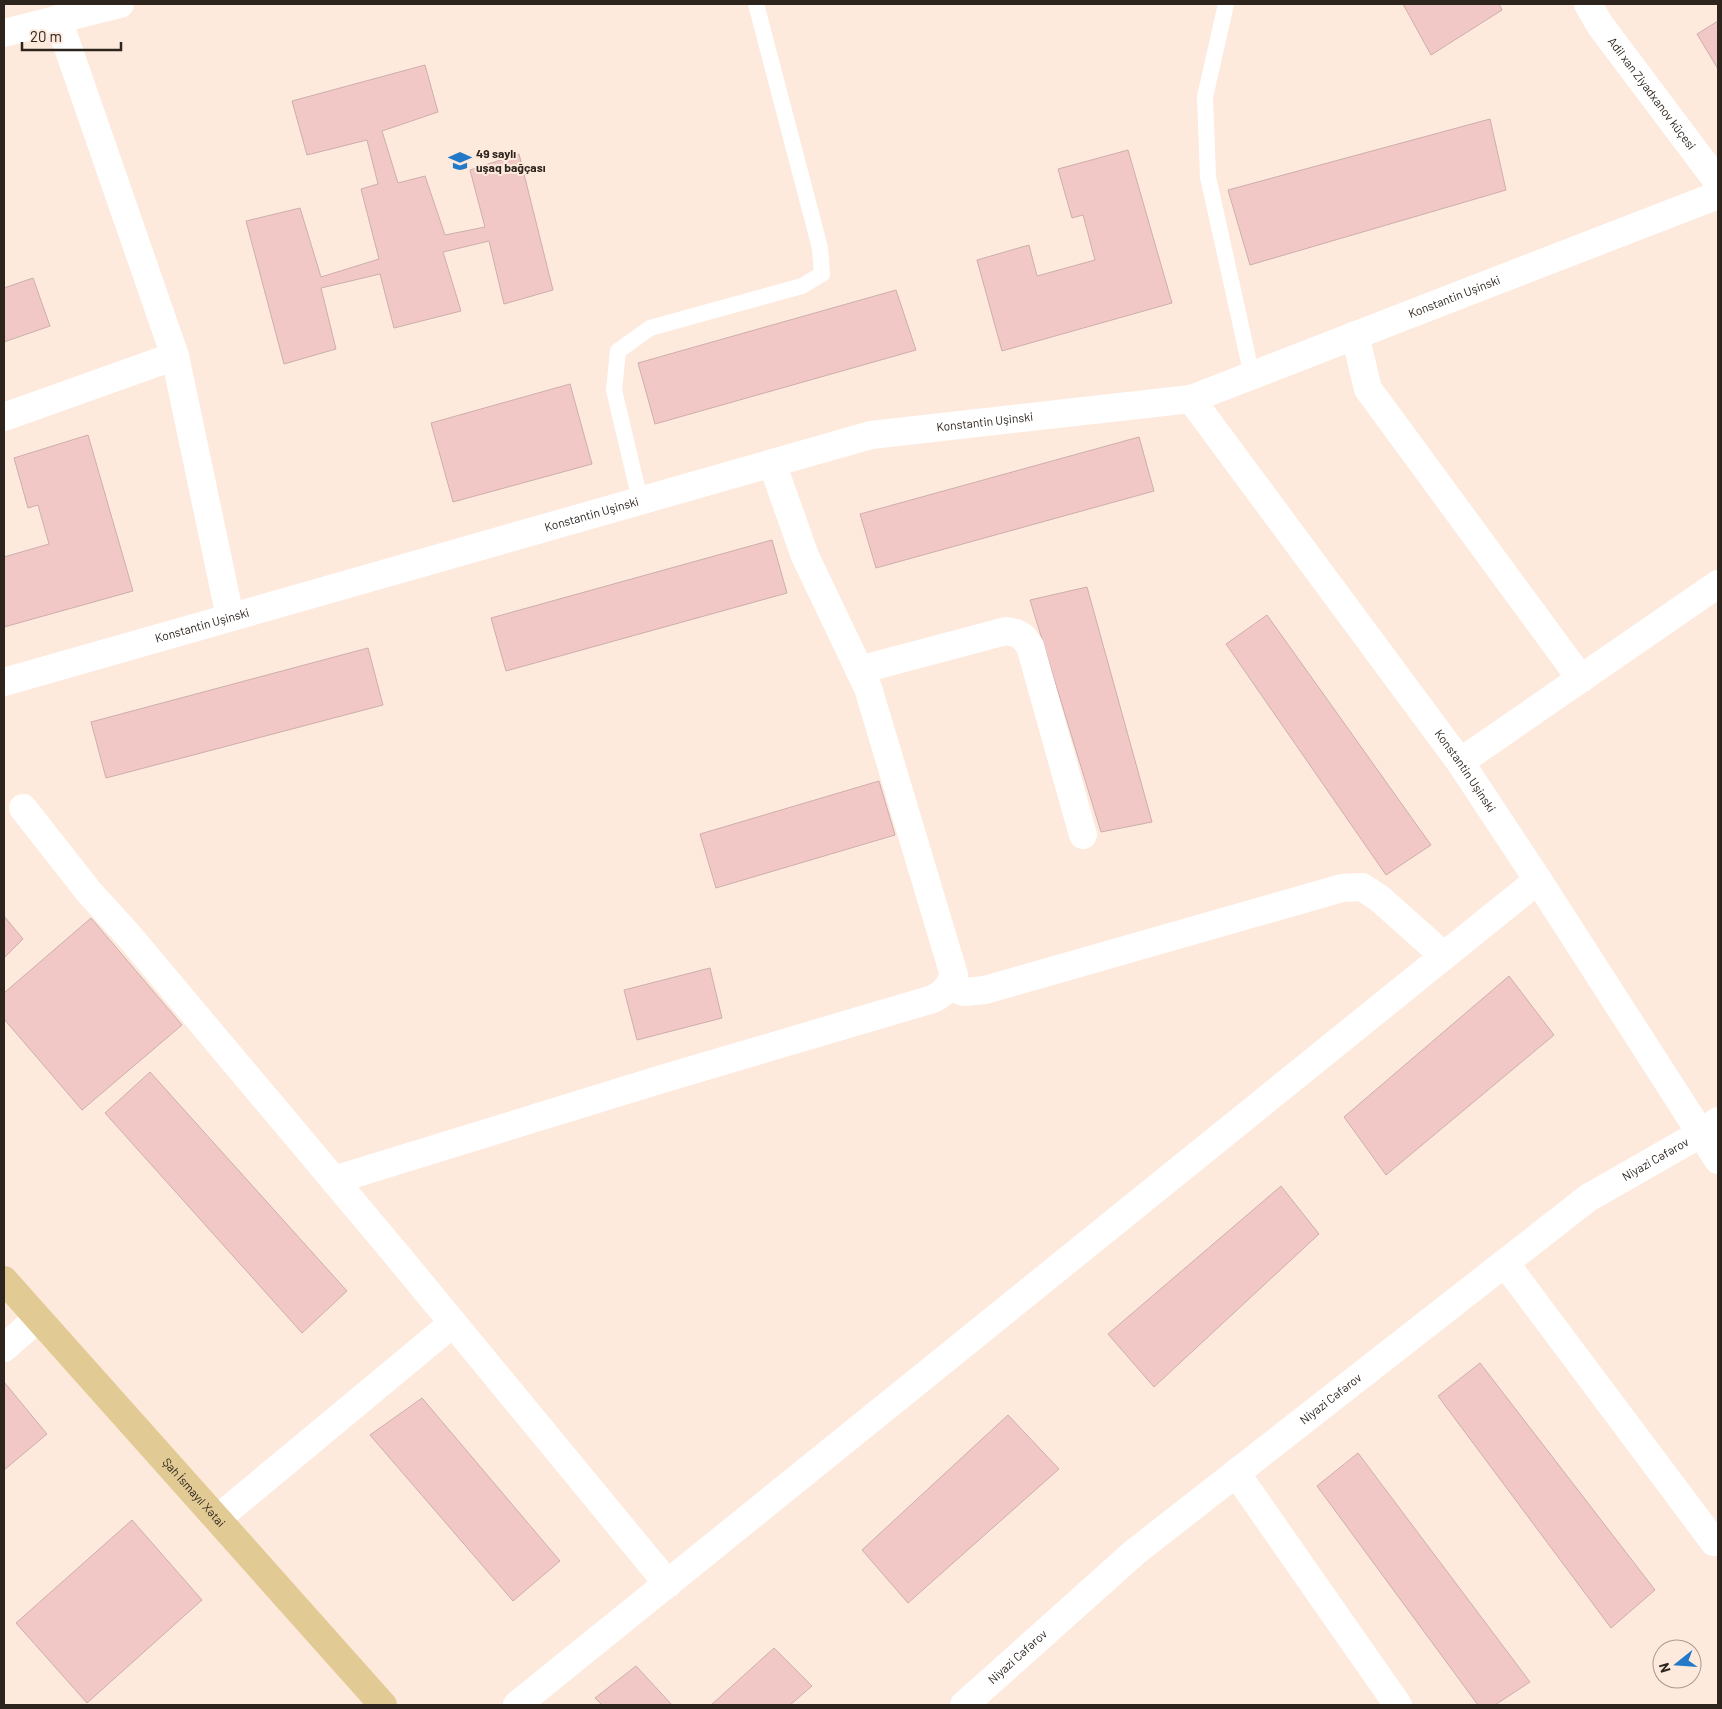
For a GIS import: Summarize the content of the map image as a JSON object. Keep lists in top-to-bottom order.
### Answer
{
  "streets": {
    "main road": ["Şah İsmayıl Xətai"],
    "street": ["Adil xan Ziyadxanov küçesi", "Konstantin Uşinski", "Niyazi Cəfərov"]
  },
  "crossings": [
    ["Konstantin Uşinski", "Niyazi Cəfərov"]
  ],
  "places": {
    "school or university": ["49 saylı uşaq bağçası"]
  },
  "scale_bar": "20 m",
  "north": "left"
}
